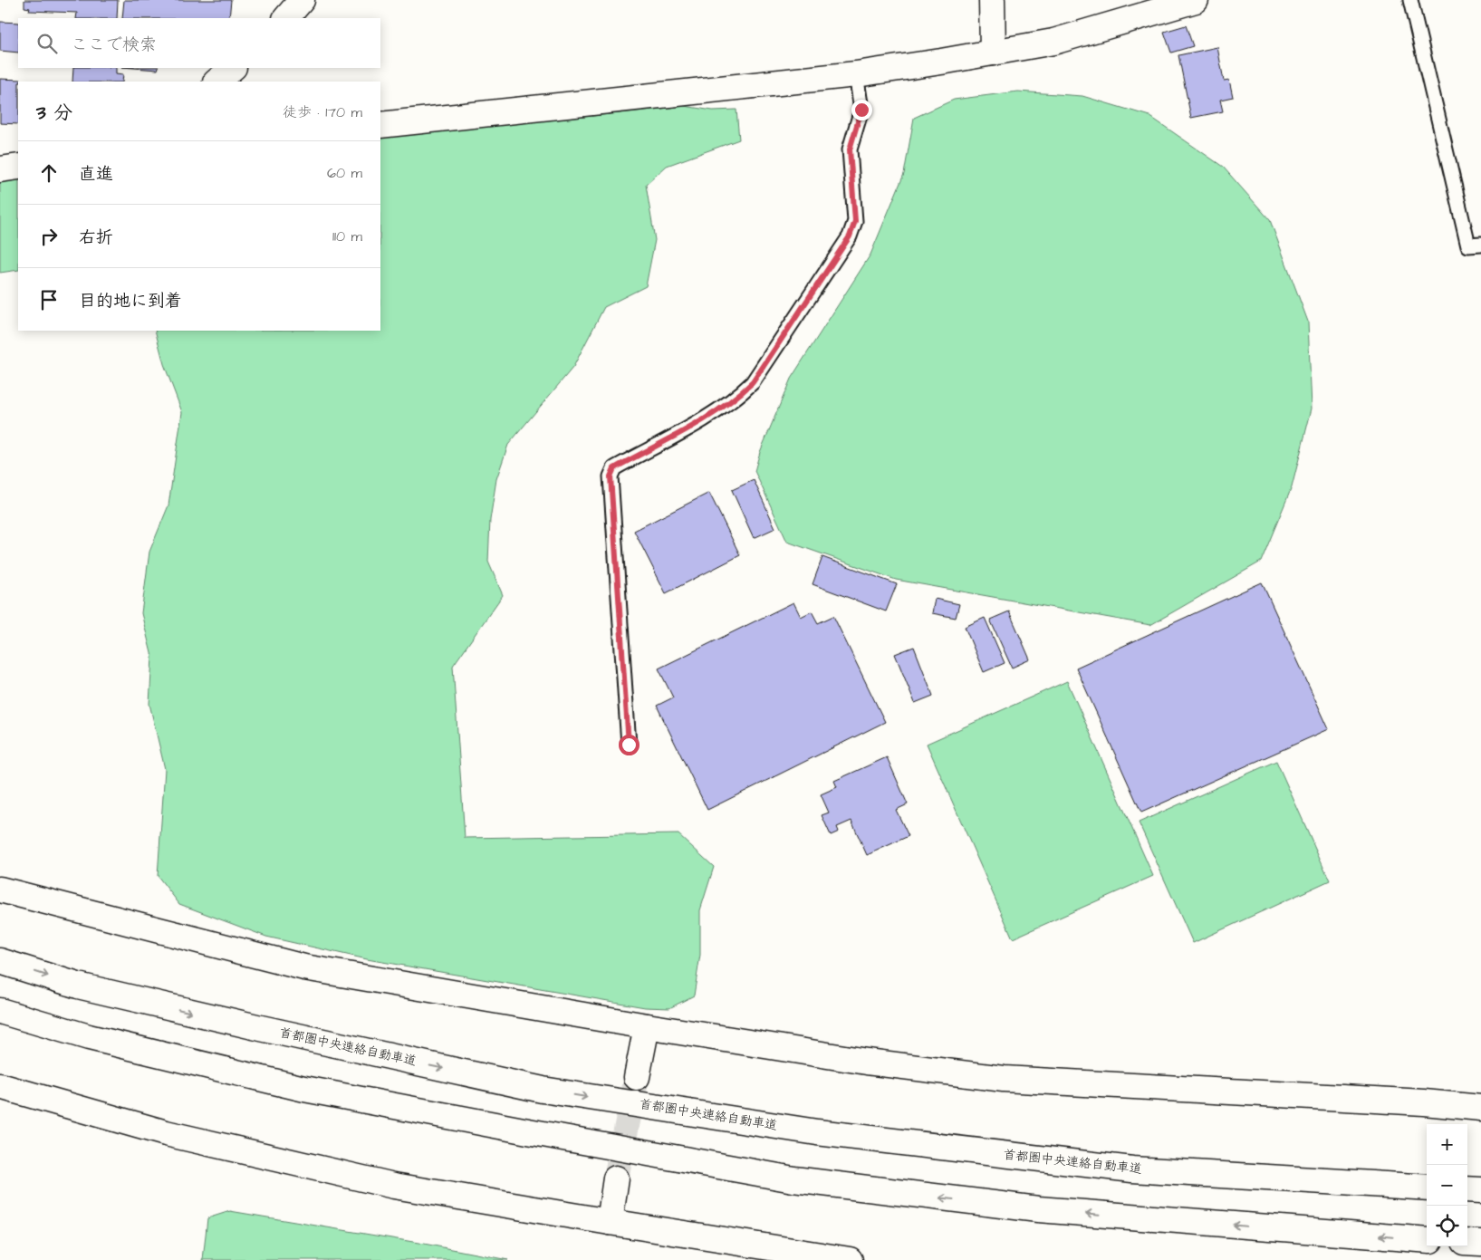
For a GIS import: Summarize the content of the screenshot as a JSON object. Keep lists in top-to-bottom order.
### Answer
{
  "streets": {
    "main road": ["首都圏中央連絡自動車道"]
  },
  "page": {
    "search": "ここで検索",
    "heading": ["3 分", "徒歩 · 170 m"],
    "list": [
      ["直進", "60 m"],
      ["右折", "110 m"],
      "目的地に到着"
    ],
    "map_buttons": ["+", "−"]
  }
}
